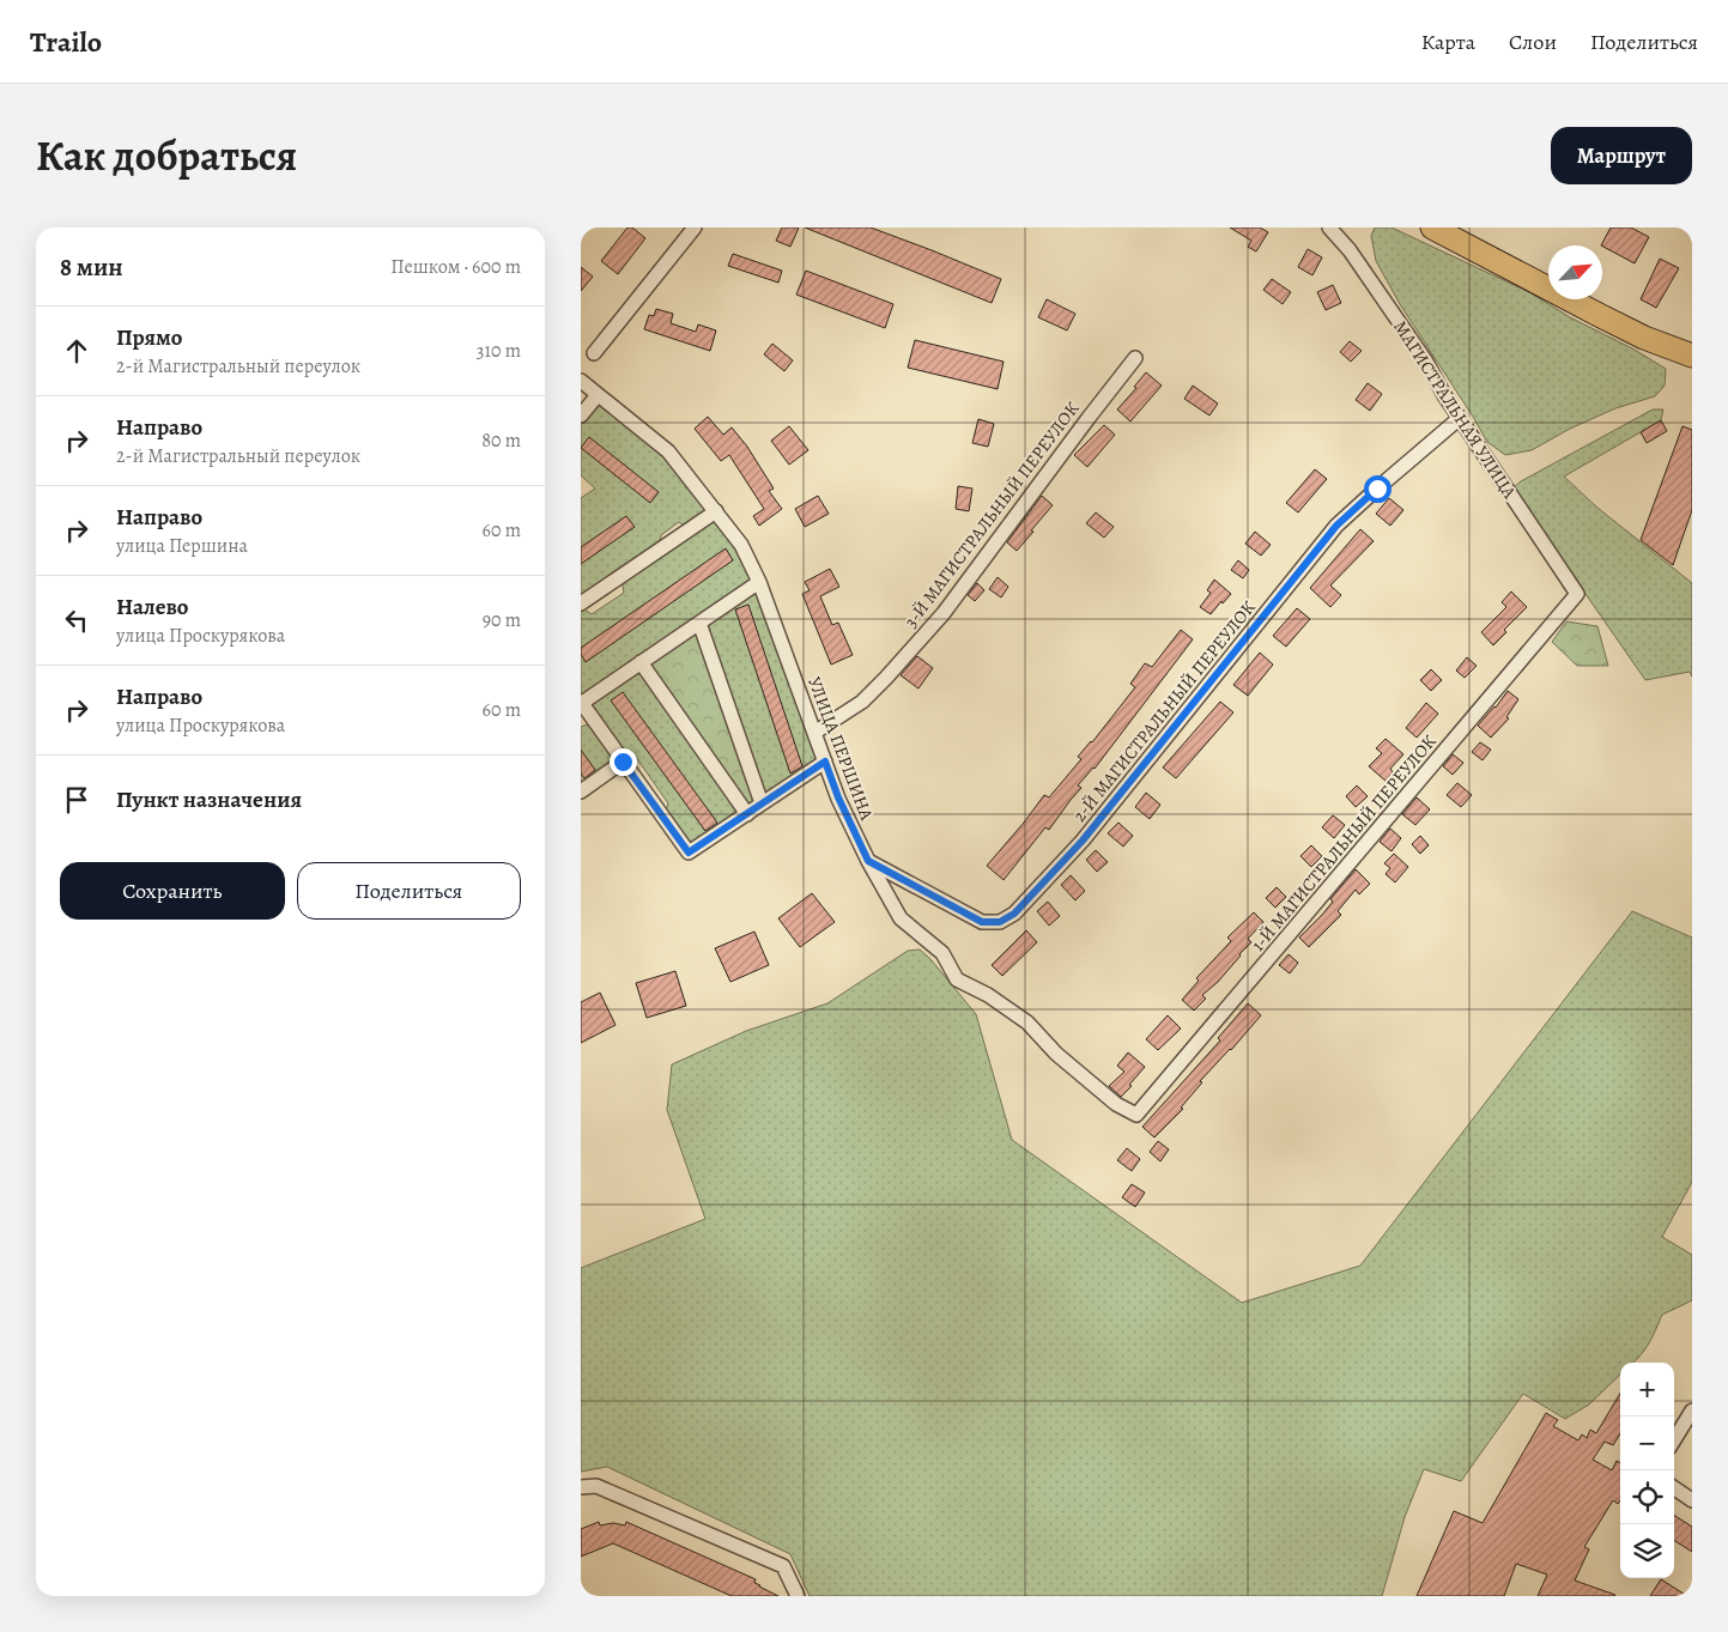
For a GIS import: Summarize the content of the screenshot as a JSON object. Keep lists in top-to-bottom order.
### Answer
{
  "streets": {
    "street": [
      "МАГИСТРАЛЬНАЯ УЛИЦА",
      "3-Й МАГИСТРАЛЬНЫЙ ПЕРЕУЛОК",
      "2-Й МАГИСТРАЛЬНЫЙ ПЕРЕУЛОК",
      "УЛИЦА ПЕРШИНА",
      "1-Й МАГИСТРАЛЬНЫЙ ПЕРЕУЛОК"
    ]
  },
  "crossings": [
    ["МАГИСТРАЛЬНАЯ УЛИЦА", "2-Й МАГИСТРАЛЬНЫЙ ПЕРЕУЛОК"],
    ["МАГИСТРАЛЬНАЯ УЛИЦА", "1-Й МАГИСТРАЛЬНЫЙ ПЕРЕУЛОК"],
    ["3-Й МАГИСТРАЛЬНЫЙ ПЕРЕУЛОК", "УЛИЦА ПЕРШИНА"],
    ["2-Й МАГИСТРАЛЬНЫЙ ПЕРЕУЛОК", "УЛИЦА ПЕРШИНА"],
    ["УЛИЦА ПЕРШИНА", "1-Й МАГИСТРАЛЬНЫЙ ПЕРЕУЛОК"]
  ],
  "north": "top right",
  "page": {
    "header": "Trailo",
    "nav": ["Карта", "Слои", "Поделиться"],
    "title": "Как добраться",
    "buttons": [
      "Маршрут",
      ["Сохранить", "Поделиться"]
    ],
    "heading": ["8 мин", "Пешком · 600 m"],
    "list": [
      ["Прямо", "2-й Магистральный переулок", "310 m"],
      ["Направо", "2-й Магистральный переулок", "80 m"],
      ["Направо", "улица Першина", "60 m"],
      ["Налево", "улица Проскурякова", "90 m"],
      ["Направо", "улица Проскурякова", "60 m"],
      "Пункт назначения"
    ],
    "map_buttons": ["+", "−"]
  }
}
